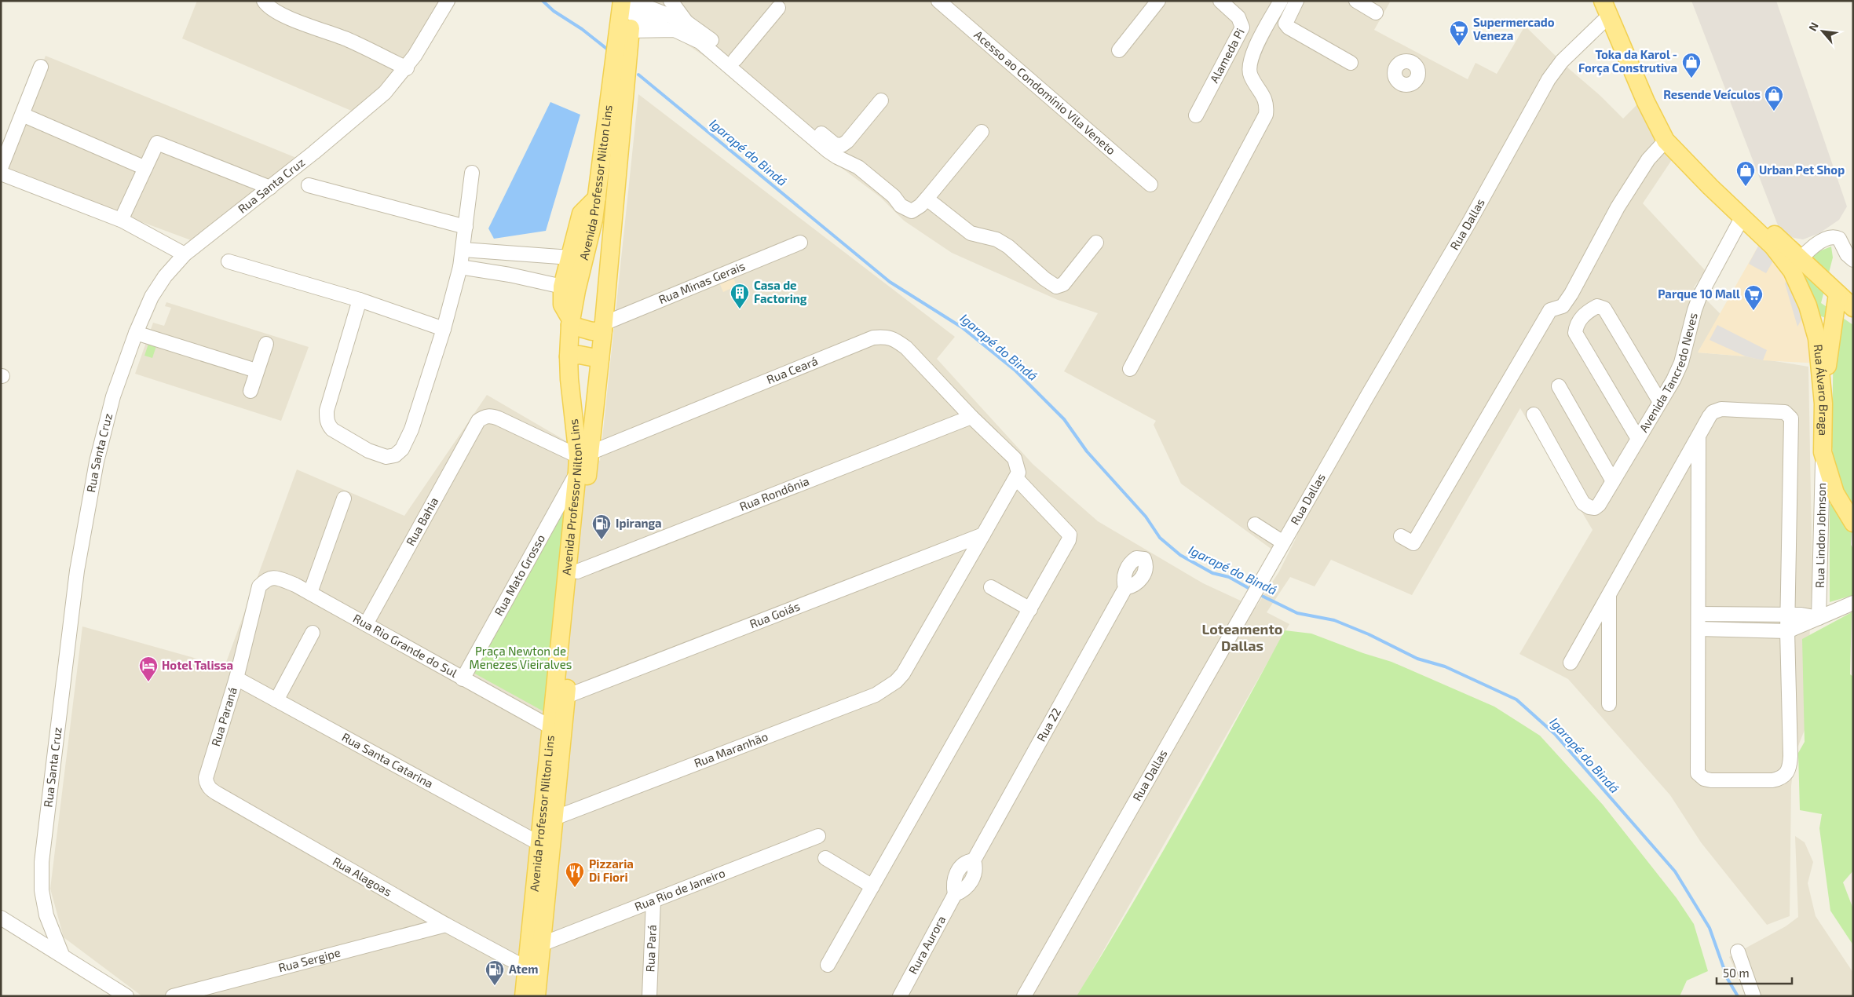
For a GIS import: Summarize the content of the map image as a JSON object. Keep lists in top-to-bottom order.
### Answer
{
  "streets": {
    "main road": ["Avenida Professor Nilton Lins", "Rua Álvaro Braga"],
    "street": [
      "Alameda Pi",
      "Acesso ao Condomínio Vila Veneto",
      "Rua Santa Cruz",
      "Rua Dallas",
      "Rua Minas Gerais",
      "Rua Ceará",
      "Avenida Tancredo Neves",
      "Rua Rondônia",
      "Rua Bahia",
      "Rua Lindon Johnson",
      "Rua Mato Grosso",
      "Rua Goiás",
      "Rua Rio Grande do Sul",
      "Rua Paraná",
      "Rua 22",
      "Rua Maranhão",
      "Rua Santa Catarina",
      "Rua Alagoas",
      "Rua Rio de Janeiro",
      "Rura Aurora",
      "Rua Pará",
      "Rua Sergipe"
    ]
  },
  "crossings": [
    ["Avenida Professor Nilton Lins", "Rua Minas Gerais"],
    ["Avenida Professor Nilton Lins", "Rua Ceará"],
    ["Avenida Professor Nilton Lins", "Rua Rondônia"],
    ["Avenida Professor Nilton Lins", "Rua Bahia"],
    ["Avenida Professor Nilton Lins", "Rua Mato Grosso"],
    ["Avenida Professor Nilton Lins", "Rua Goiás"],
    ["Avenida Professor Nilton Lins", "Rua Rio Grande do Sul"],
    ["Avenida Professor Nilton Lins", "Rua Maranhão"],
    ["Avenida Professor Nilton Lins", "Rua Santa Catarina"],
    ["Avenida Professor Nilton Lins", "Rua Alagoas"],
    ["Avenida Professor Nilton Lins", "Rua Rio de Janeiro"],
    ["Rua Ceará", "Rua Rondônia"],
    ["Rua Ceará", "Rua Bahia"],
    ["Rua Ceará", "Rua Mato Grosso"],
    ["Rua Álvaro Braga", "Rua Lindon Johnson"],
    ["Rua Bahia", "Rua Mato Grosso"],
    ["Rua Bahia", "Rua Rio Grande do Sul"],
    ["Rua Mato Grosso", "Rua Rio Grande do Sul"],
    ["Rua Goiás", "Rua Maranhão"],
    ["Rua Rio Grande do Sul", "Rua Paraná"],
    ["Rua Paraná", "Rua Santa Catarina"],
    ["Rua Paraná", "Rua Alagoas"],
    ["Rua 22", "Rura Aurora"],
    ["Rua Alagoas", "Rua Sergipe"],
    ["Rua Rio de Janeiro", "Rua Pará"]
  ],
  "districts": ["Loteamento Dallas"],
  "water": ["Igarapé do Bindá"],
  "parks": ["Praça Newton de Menezes Vieiralves"],
  "places": {
    "supermarket": ["Supermercado Veneza", "Parque 10 Mall"],
    "shop": ["Toka da Karol - Força Construtiva", "Resende Veículos", "Urban Pet Shop"],
    "building": ["Casa de Factoring"],
    "fuel station": ["Ipiranga", "Atem"],
    "hotel": ["Hotel Talissa"],
    "restaurant": ["Pizzaria Di Fiori"]
  },
  "scale_bar": "50 m",
  "north": "top left"
}
